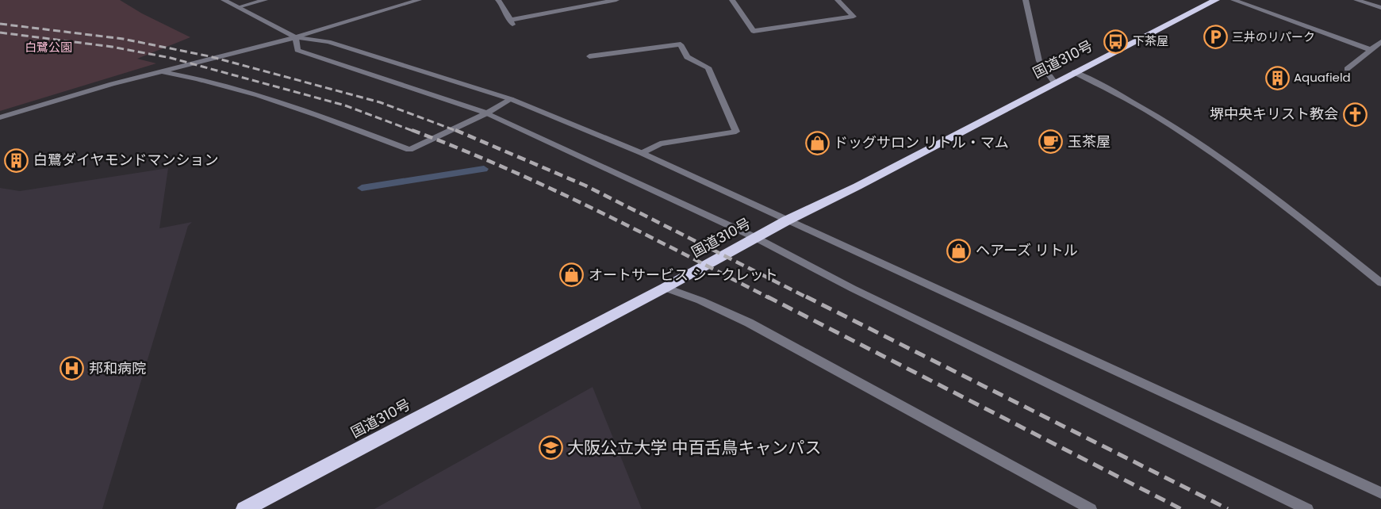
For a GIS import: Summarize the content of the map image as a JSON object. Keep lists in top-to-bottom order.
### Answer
{
  "streets": {
    "highway": ["国道310号"]
  },
  "parks": ["白鷺公園"],
  "places": {
    "parking": ["三井のリパーク"],
    "bus stop": ["下茶屋"],
    "building": ["Aquafield", "白鷺ダイヤモンドマンション"],
    "church": ["堺中央キリスト教会"],
    "cafe": ["玉茶屋"],
    "shop": ["ドッグサロン リトル・マム", "ヘアーズ リトル", "オートサービス シークレット"],
    "hospital": ["邦和病院"],
    "school or university": ["大阪公立大学 中百舌鳥キャンパス"]
  }
}
